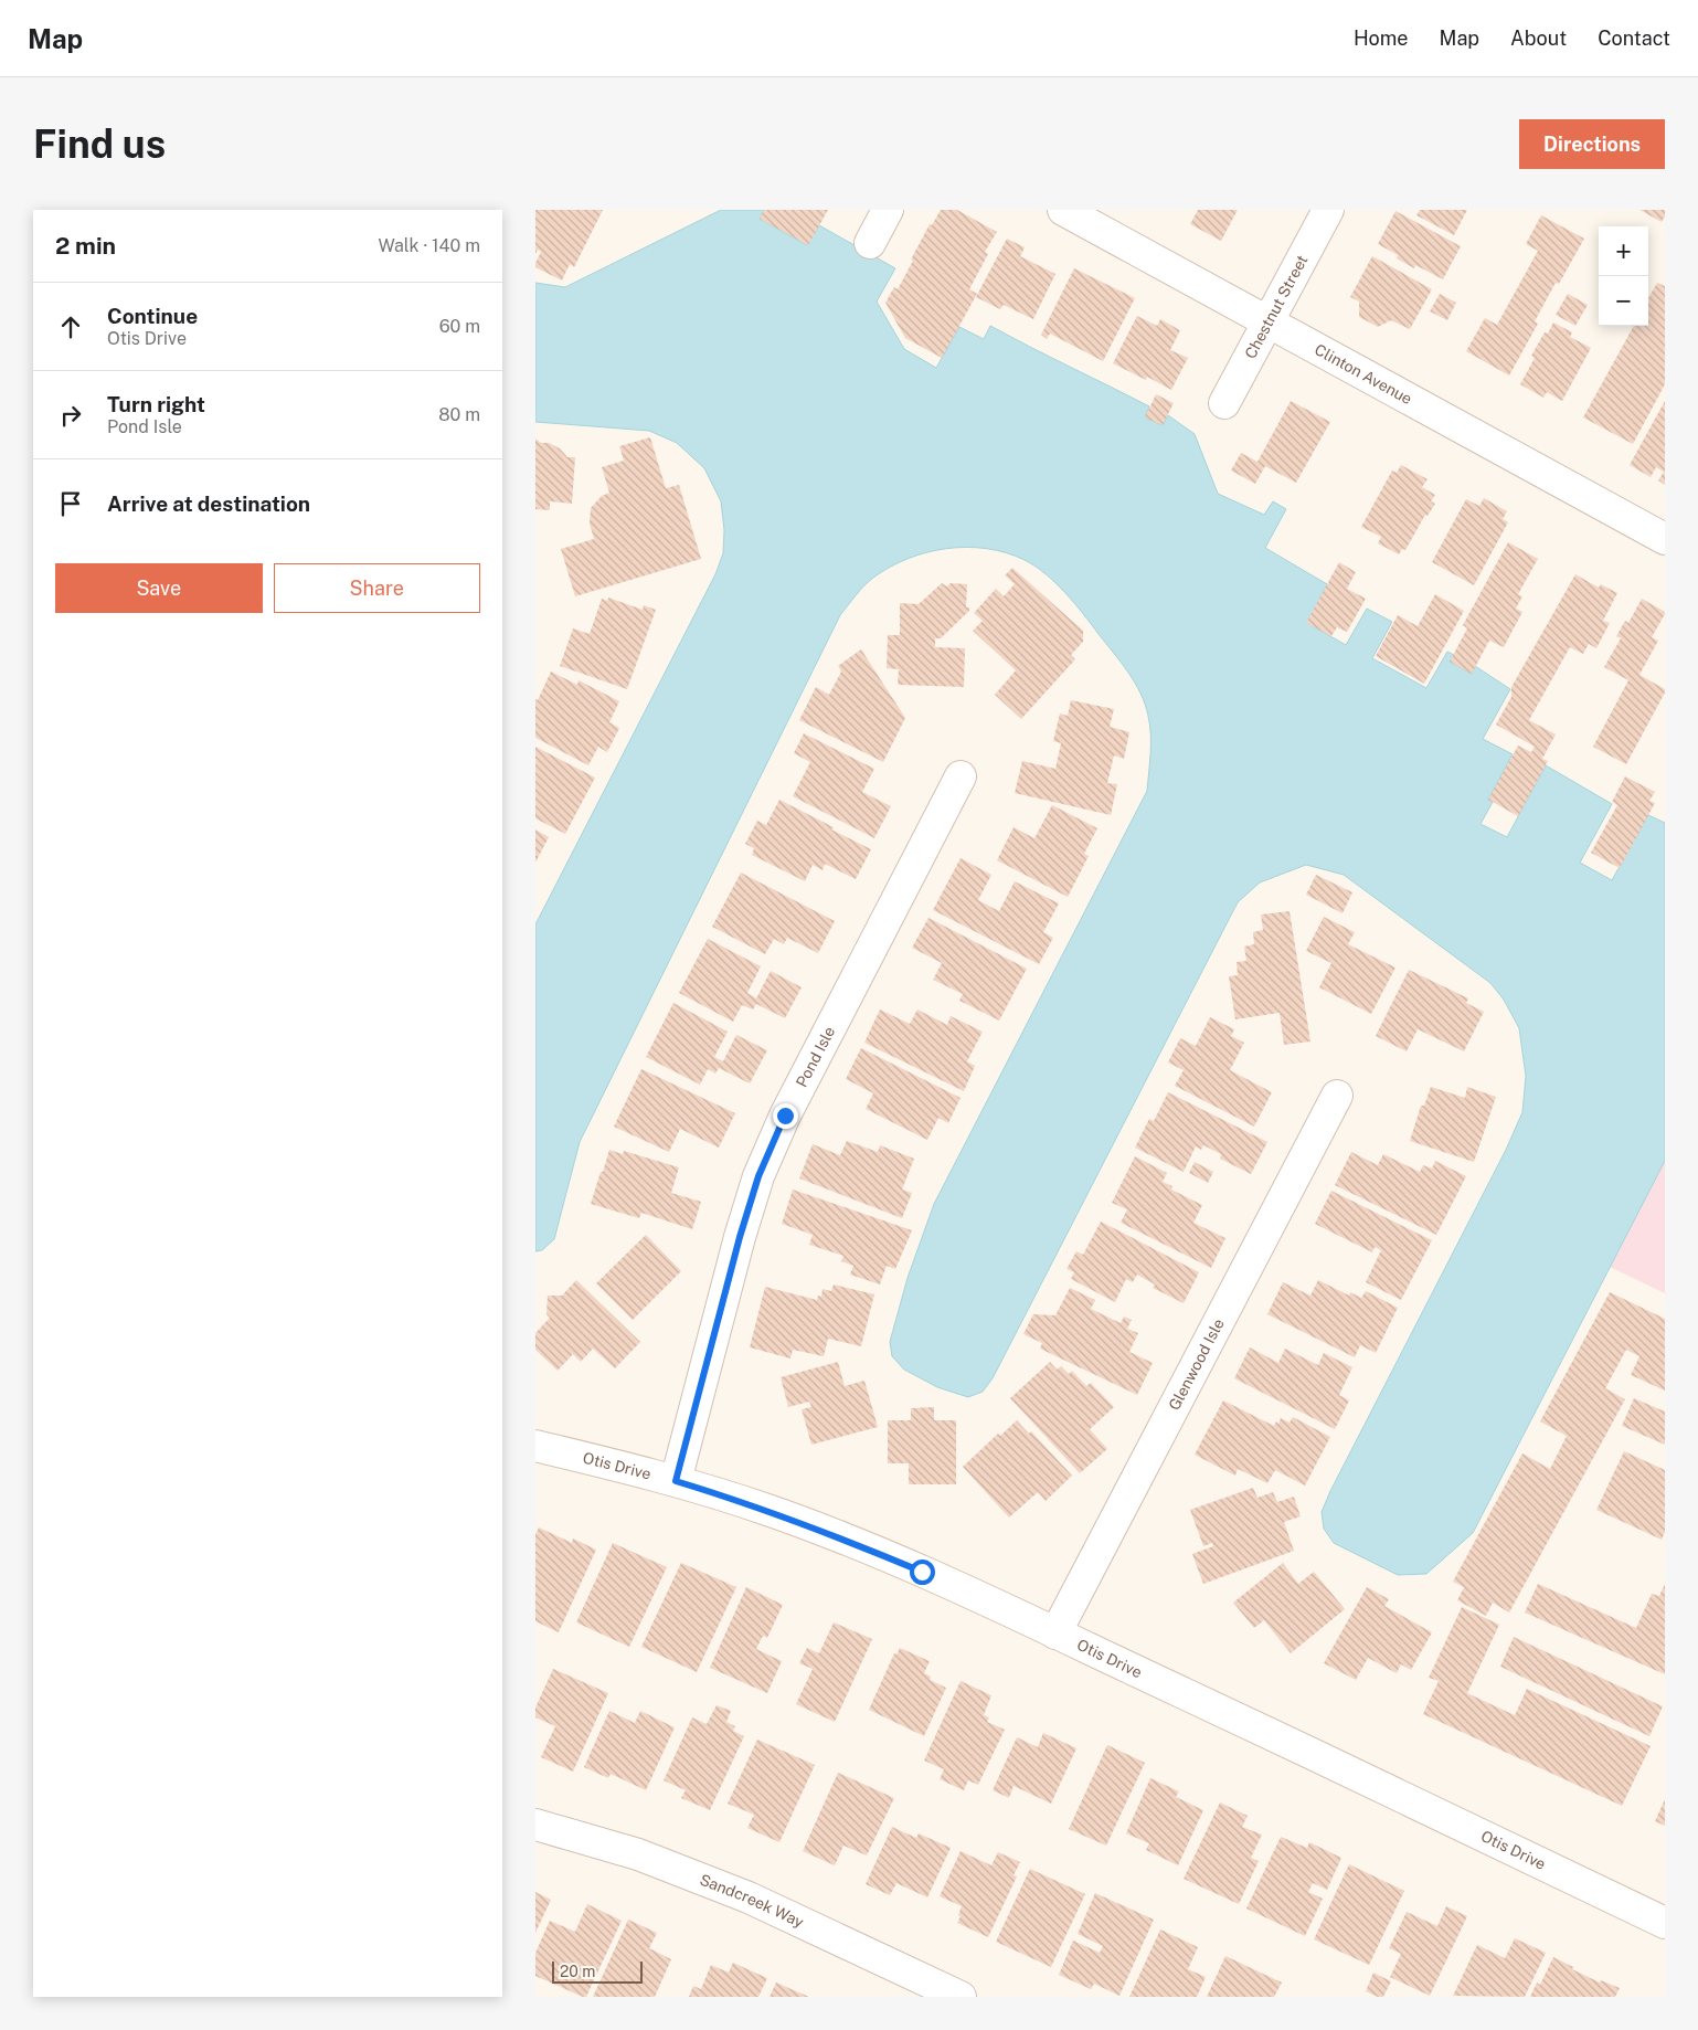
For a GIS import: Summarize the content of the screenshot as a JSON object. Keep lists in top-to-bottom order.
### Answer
{
  "streets": {
    "street": [
      "Chestnut Street",
      "Clinton Avenue",
      "Pond Isle",
      "Glenwood Isle",
      "Otis Drive",
      "Sandcreek Way"
    ]
  },
  "crossings": [
    ["Chestnut Street", "Clinton Avenue"],
    ["Pond Isle", "Otis Drive"],
    ["Glenwood Isle", "Otis Drive"]
  ],
  "scale_bar": "20 m",
  "page": {
    "header": "Map",
    "nav": [
      "Home",
      "Map",
      "About",
      "Contact"
    ],
    "buttons": [
      "Directions",
      ["Save", "Share"]
    ],
    "title": "Find us",
    "heading": ["2 min", "Walk · 140 m"],
    "map_buttons": ["+", "−"],
    "list": [
      ["Continue", "Otis Drive", "60 m"],
      ["Turn right", "Pond Isle", "80 m"],
      "Arrive at destination"
    ],
    "scale": "20 m"
  }
}
